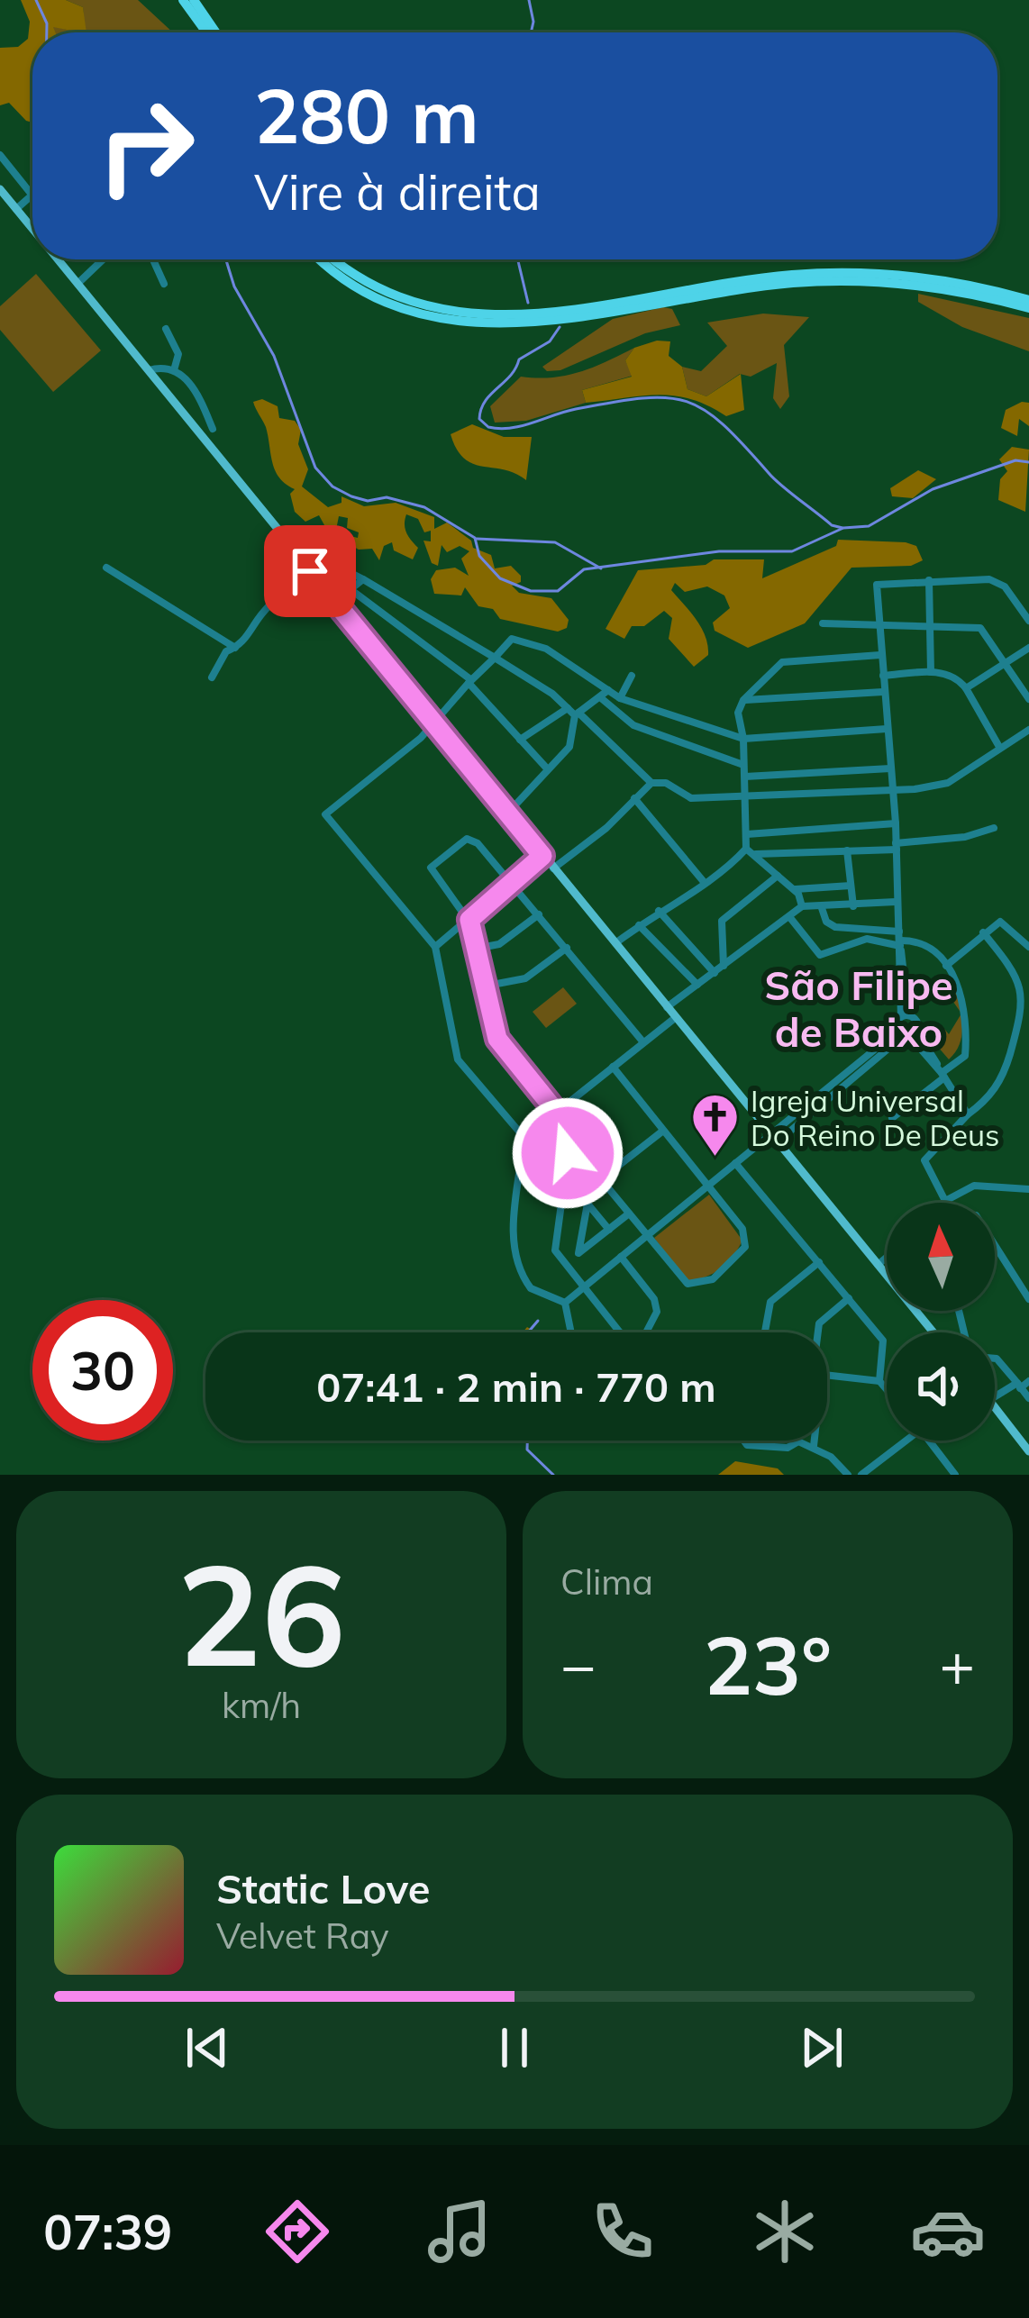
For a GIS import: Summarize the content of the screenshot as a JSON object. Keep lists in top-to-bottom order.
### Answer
{
  "districts": ["São Filipe de Baixo"],
  "places": {
    "church": ["Igreja Universal Do Reino De Deus"]
  },
  "north": "top",
  "page": {
    "turn": ["280 m", "Vire à direita"],
    "limit": "30",
    "trip": "07:41 · 2 min · 770 m",
    "tile": [
      ["26", "km/h"],
      "Clima"
    ],
    "heat": ["−", "23°", "+"],
    "song": ["Static Love", "Velvet Ray"],
    "tabs": "07:39"
  }
}
